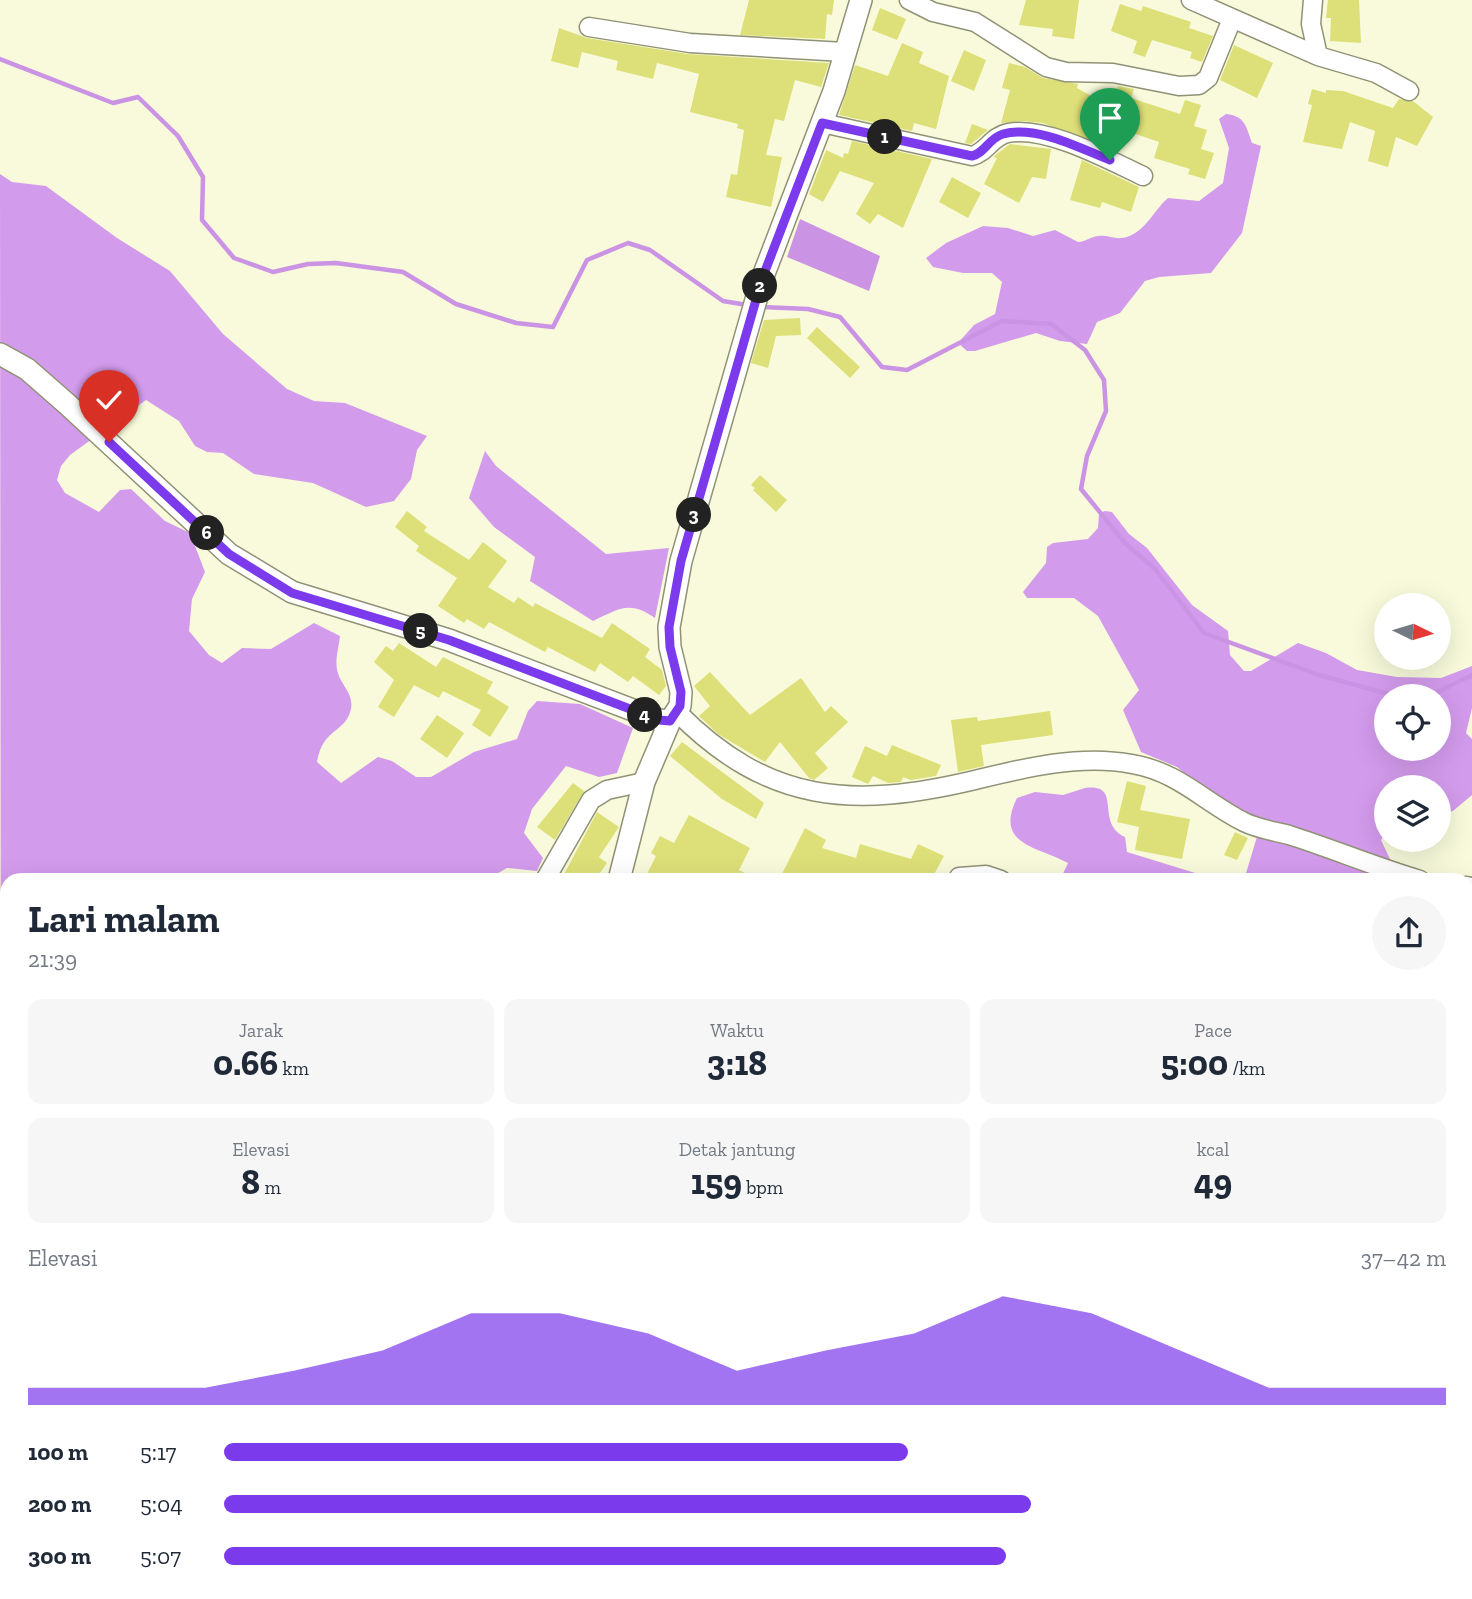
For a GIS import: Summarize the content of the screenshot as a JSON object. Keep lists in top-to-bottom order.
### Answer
{
  "north": "right",
  "page": {
    "pins": [
      "1",
      "2",
      "3",
      "6",
      "5",
      "4"
    ],
    "heading": ["Lari malam", "21:39"],
    "stats": [
      ["Jarak", "0.66 km"],
      ["Waktu", "3:18"],
      ["Pace", "5:00 /km"],
      ["Elevasi", "8 m"],
      ["Detak jantung", "159 bpm"],
      ["kcal", "49"]
    ],
    "chart": ["Elevasi", "37–42 m"],
    "list": [
      {
        "name": "100 m",
        "note": "5:17"
      },
      {
        "name": "200 m",
        "note": "5:04"
      },
      {
        "name": "300 m",
        "note": "5:07"
      }
    ]
  }
}
